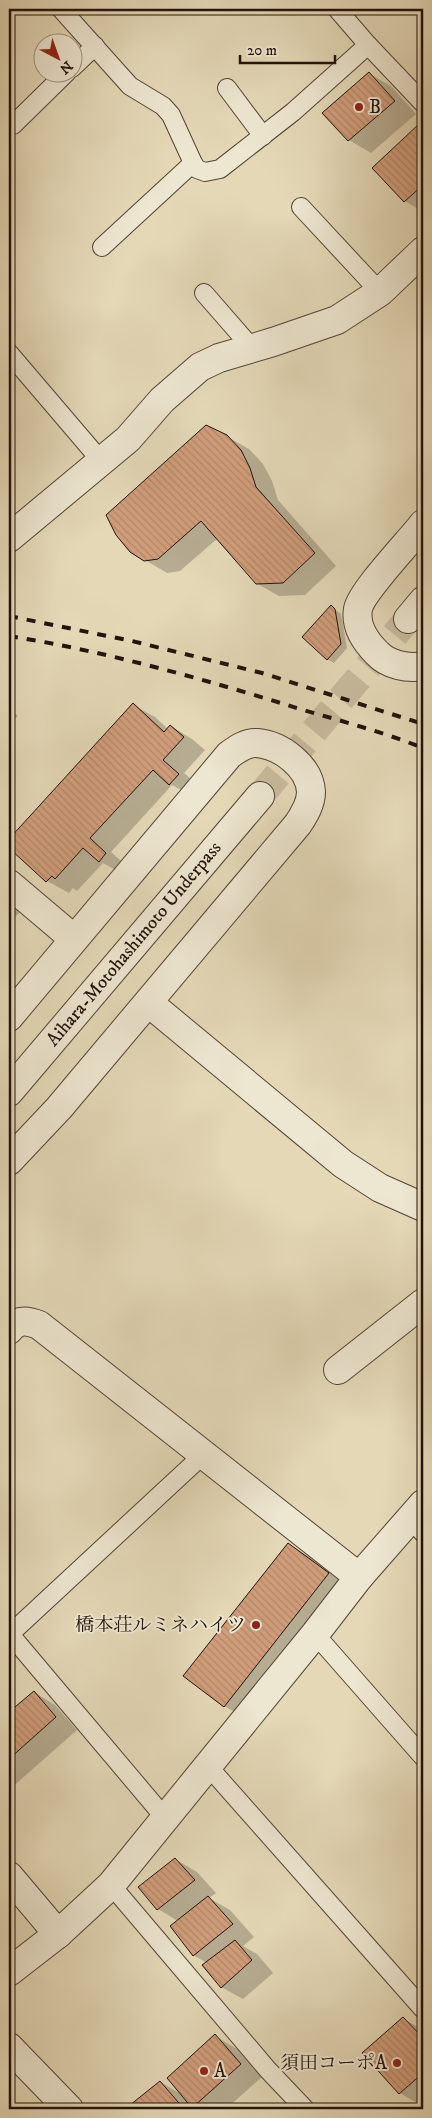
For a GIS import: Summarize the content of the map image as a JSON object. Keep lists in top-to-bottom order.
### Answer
{
  "streets": {
    "street": ["Aihara-Motohashimoto Underpass"]
  },
  "places": [
    "B",
    "橋本荘ルミネハイツ",
    "須田コーポA",
    "A"
  ],
  "scale_bar": "20 m",
  "north": "bottom right"
}
